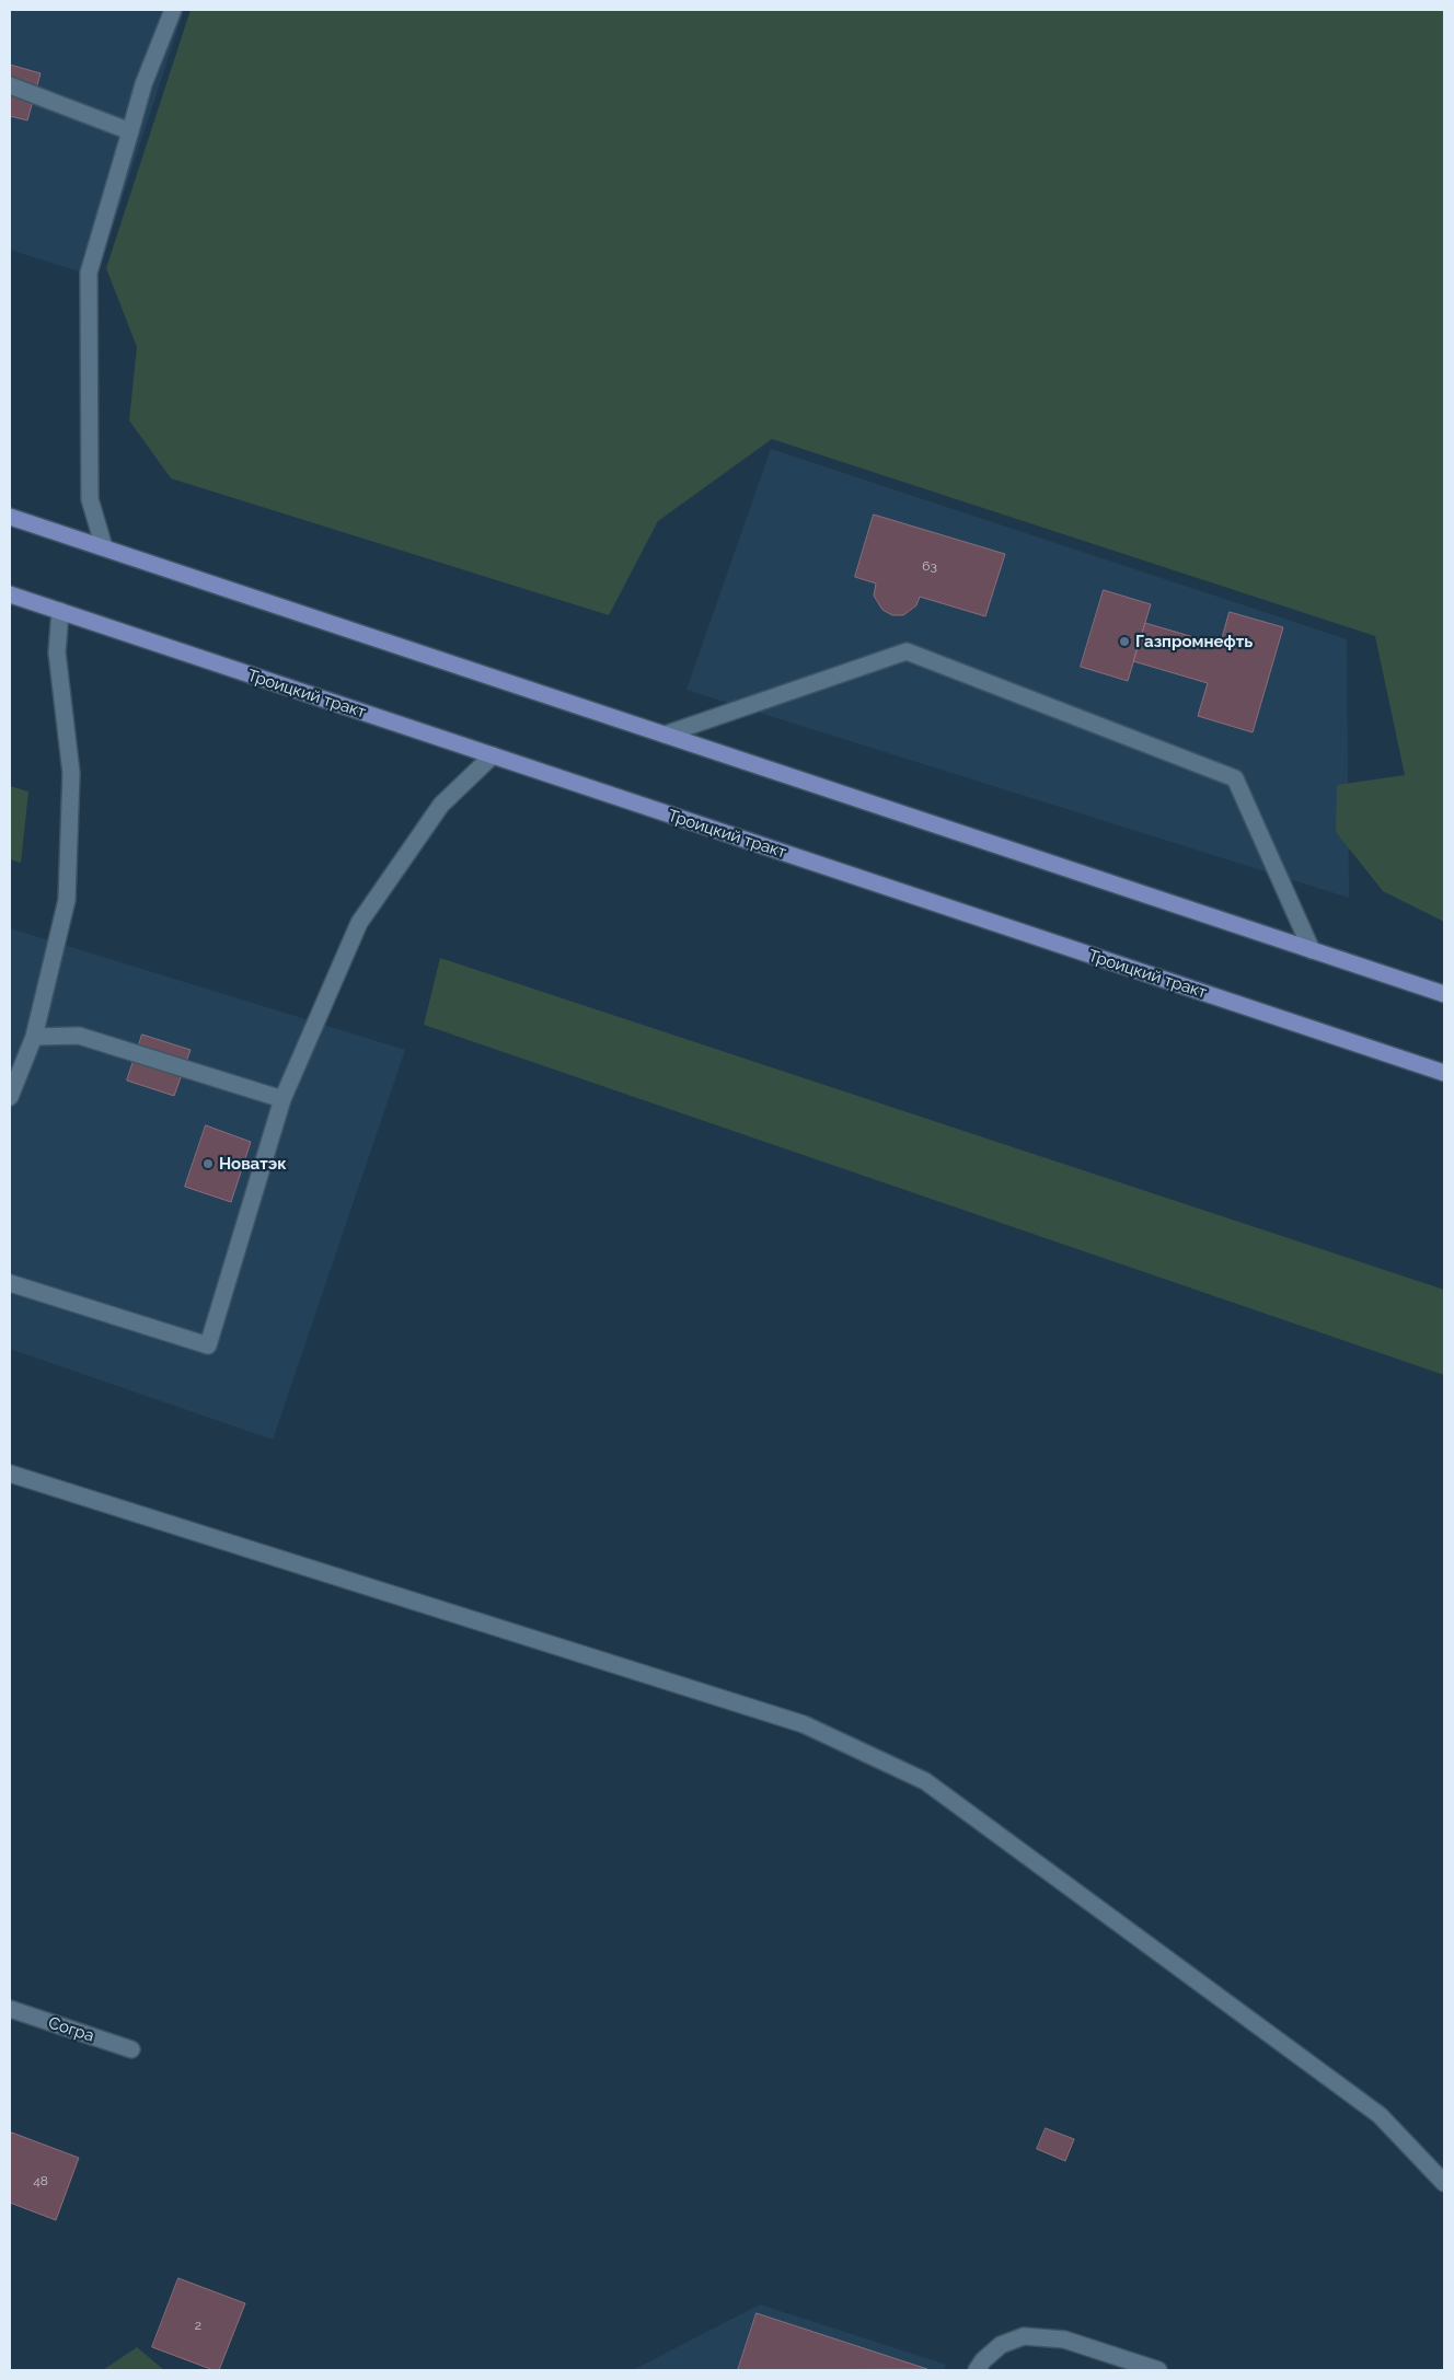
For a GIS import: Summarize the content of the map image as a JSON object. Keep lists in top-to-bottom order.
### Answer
{
  "streets": {
    "main road": ["Троицкий тракт"],
    "street": ["Согра"]
  },
  "places": ["Газпромнефть", "Новатэк"],
  "house_numbers": ["63", "48", "2"]
}
